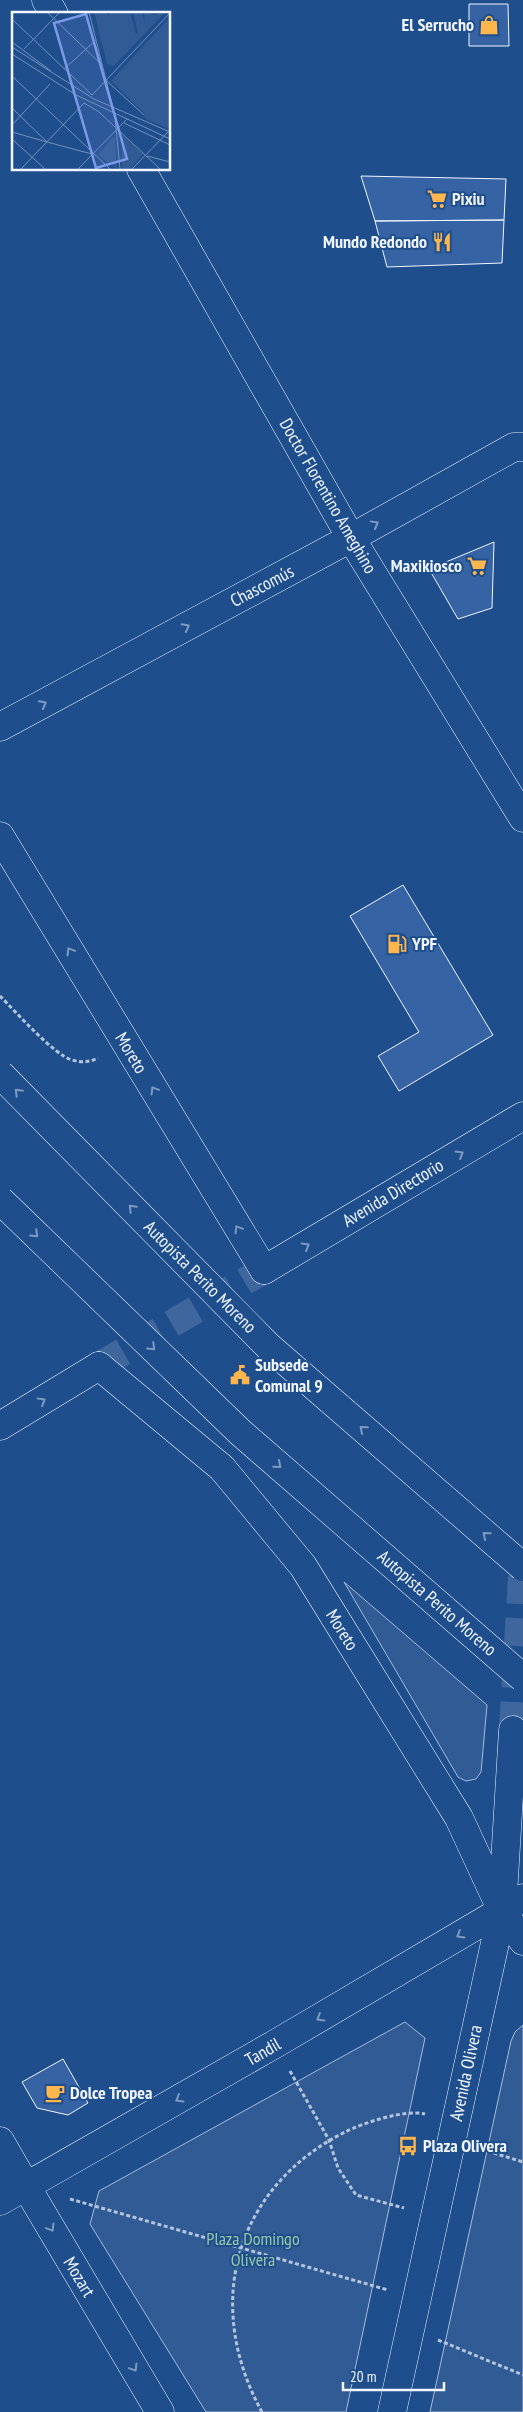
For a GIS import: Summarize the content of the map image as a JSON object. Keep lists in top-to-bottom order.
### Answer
{
  "streets": {
    "main road": [
      "Doctor Florentino Ameghino",
      "Chascomús",
      "Moreto",
      "Avenida Directorio",
      "Autopista Perito Moreno",
      "Tandil",
      "Avenida Olivera",
      "Mozart"
    ]
  },
  "crossings": [
    ["Doctor Florentino Ameghino", "Chascomús"],
    ["Moreto", "Avenida Directorio"],
    ["Moreto", "Tandil"],
    ["Moreto", "Avenida Olivera"],
    ["Tandil", "Avenida Olivera"],
    ["Tandil", "Mozart"]
  ],
  "one_way": [
    "Chascomús",
    "Avenida Directorio",
    "Tandil",
    "Mozart"
  ],
  "parks": ["Plaza Domingo Olivera"],
  "places": {
    "shop": ["El Serrucho"],
    "supermarket": ["Pixiu", "Maxikiosco"],
    "restaurant": ["Mundo Redondo"],
    "fuel station": ["YPF"],
    "public building": ["Subsede Comunal 9"],
    "cafe": ["Dolce Tropea"],
    "bus stop": ["Plaza Olivera"]
  },
  "scale_bar": "20 m"
}
